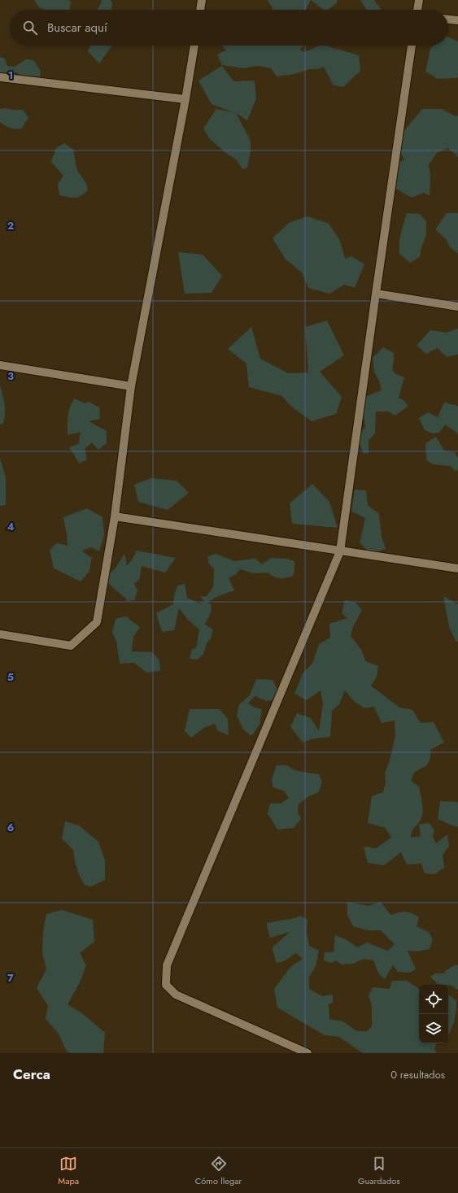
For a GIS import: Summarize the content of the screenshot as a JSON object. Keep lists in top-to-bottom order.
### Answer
{
  "page": {
    "search": "Buscar aquí",
    "heading": ["Cerca", "0 resultados"],
    "nav": ["Mapa", "Cómo llegar", "Guardados"]
  },
  "grid": {
    "rows": [
      "1",
      "2",
      "3",
      "4",
      "5",
      "6",
      "7"
    ]
  }
}
